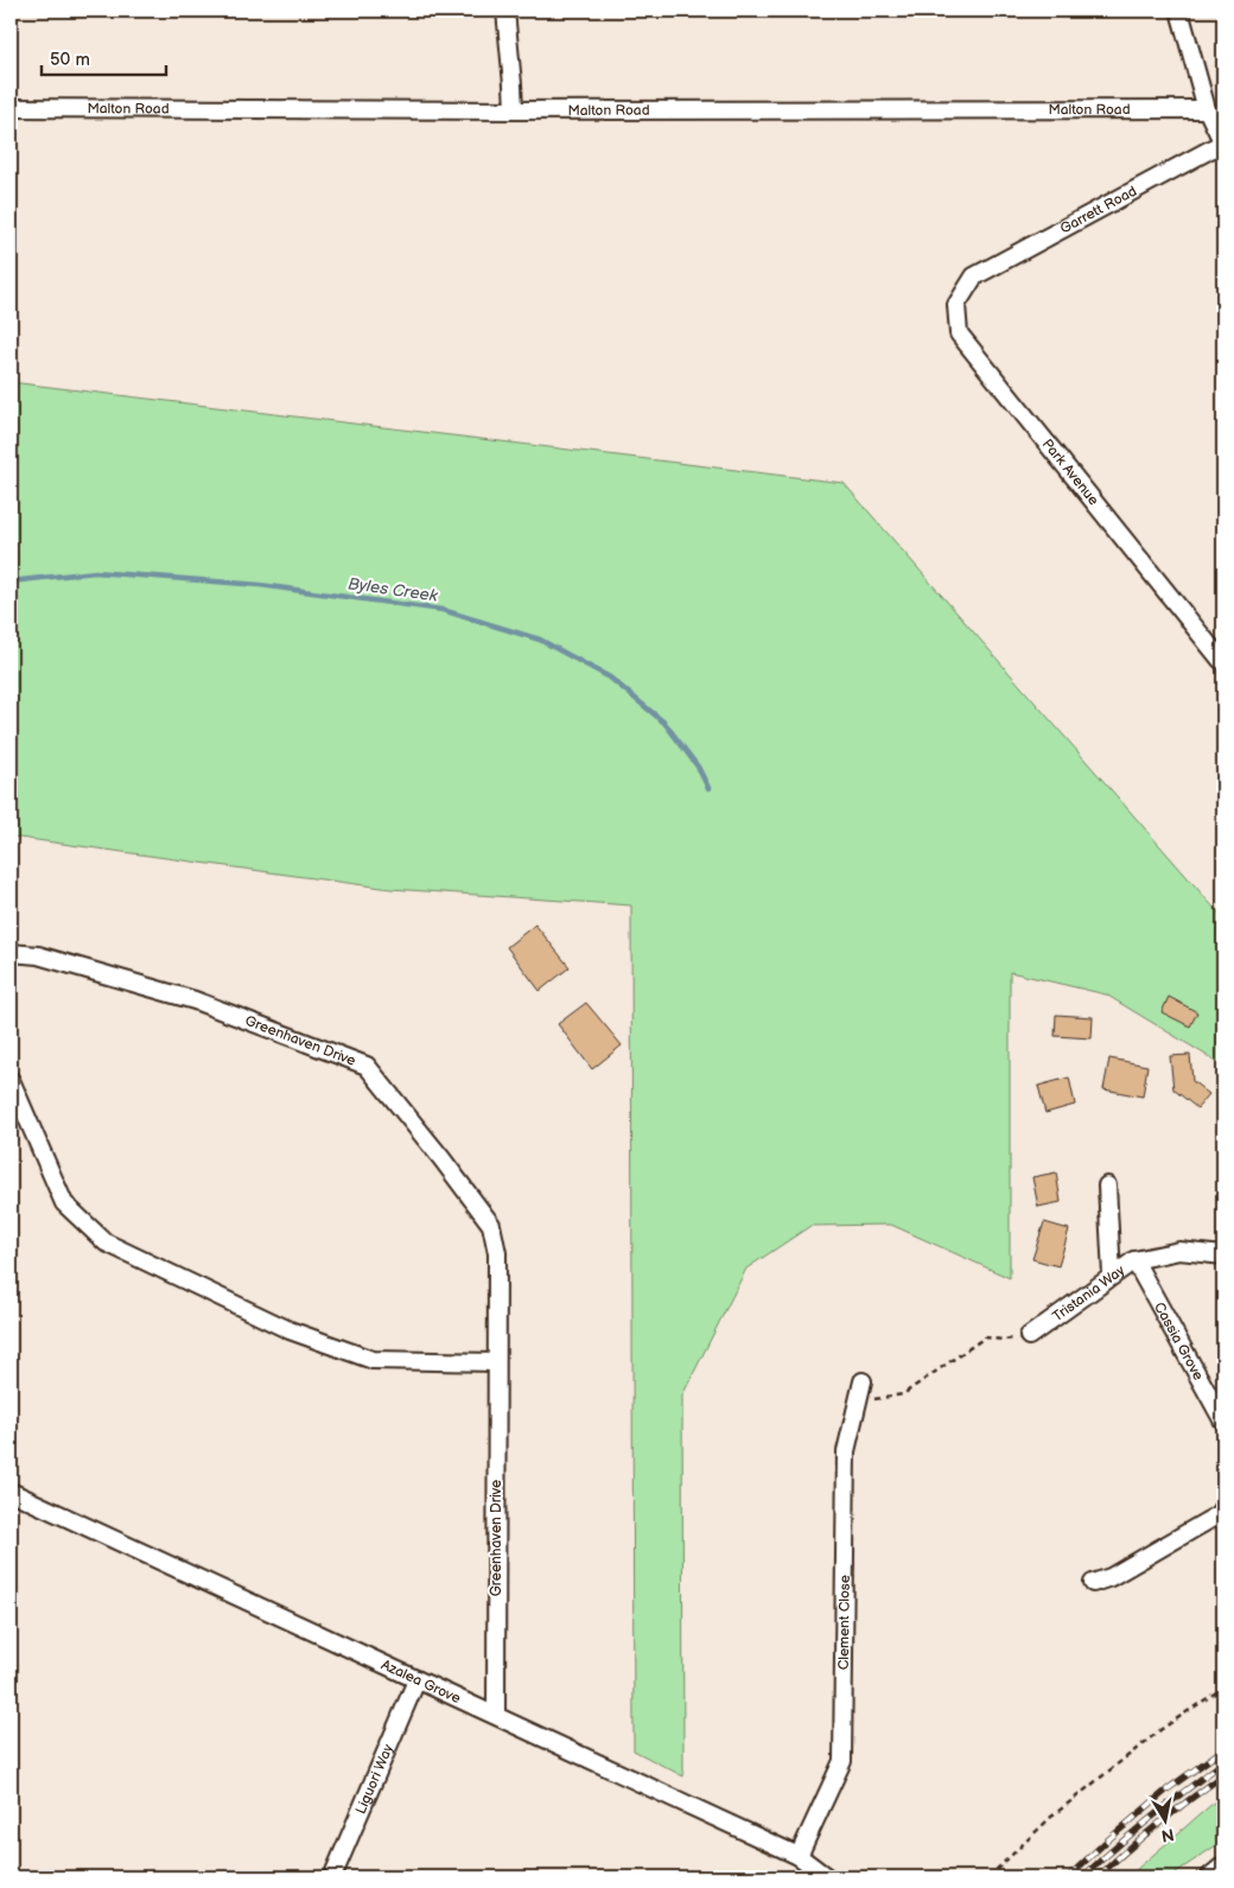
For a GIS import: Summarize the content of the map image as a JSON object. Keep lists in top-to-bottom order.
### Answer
{
  "streets": {
    "street": [
      "Malton Road",
      "Garrett Road",
      "Park Avenue",
      "Greenhaven Drive",
      "Tristania Way",
      "Cassia Grove",
      "Clement Close",
      "Azalea Grove",
      "Liguori Way"
    ]
  },
  "crossings": [
    ["Garrett Road", "Park Avenue"],
    ["Greenhaven Drive", "Azalea Grove"],
    ["Tristania Way", "Cassia Grove"],
    ["Clement Close", "Azalea Grove"],
    ["Azalea Grove", "Liguori Way"]
  ],
  "water": ["Byles Creek"],
  "scale_bar": "50 m",
  "north": "bottom"
}
